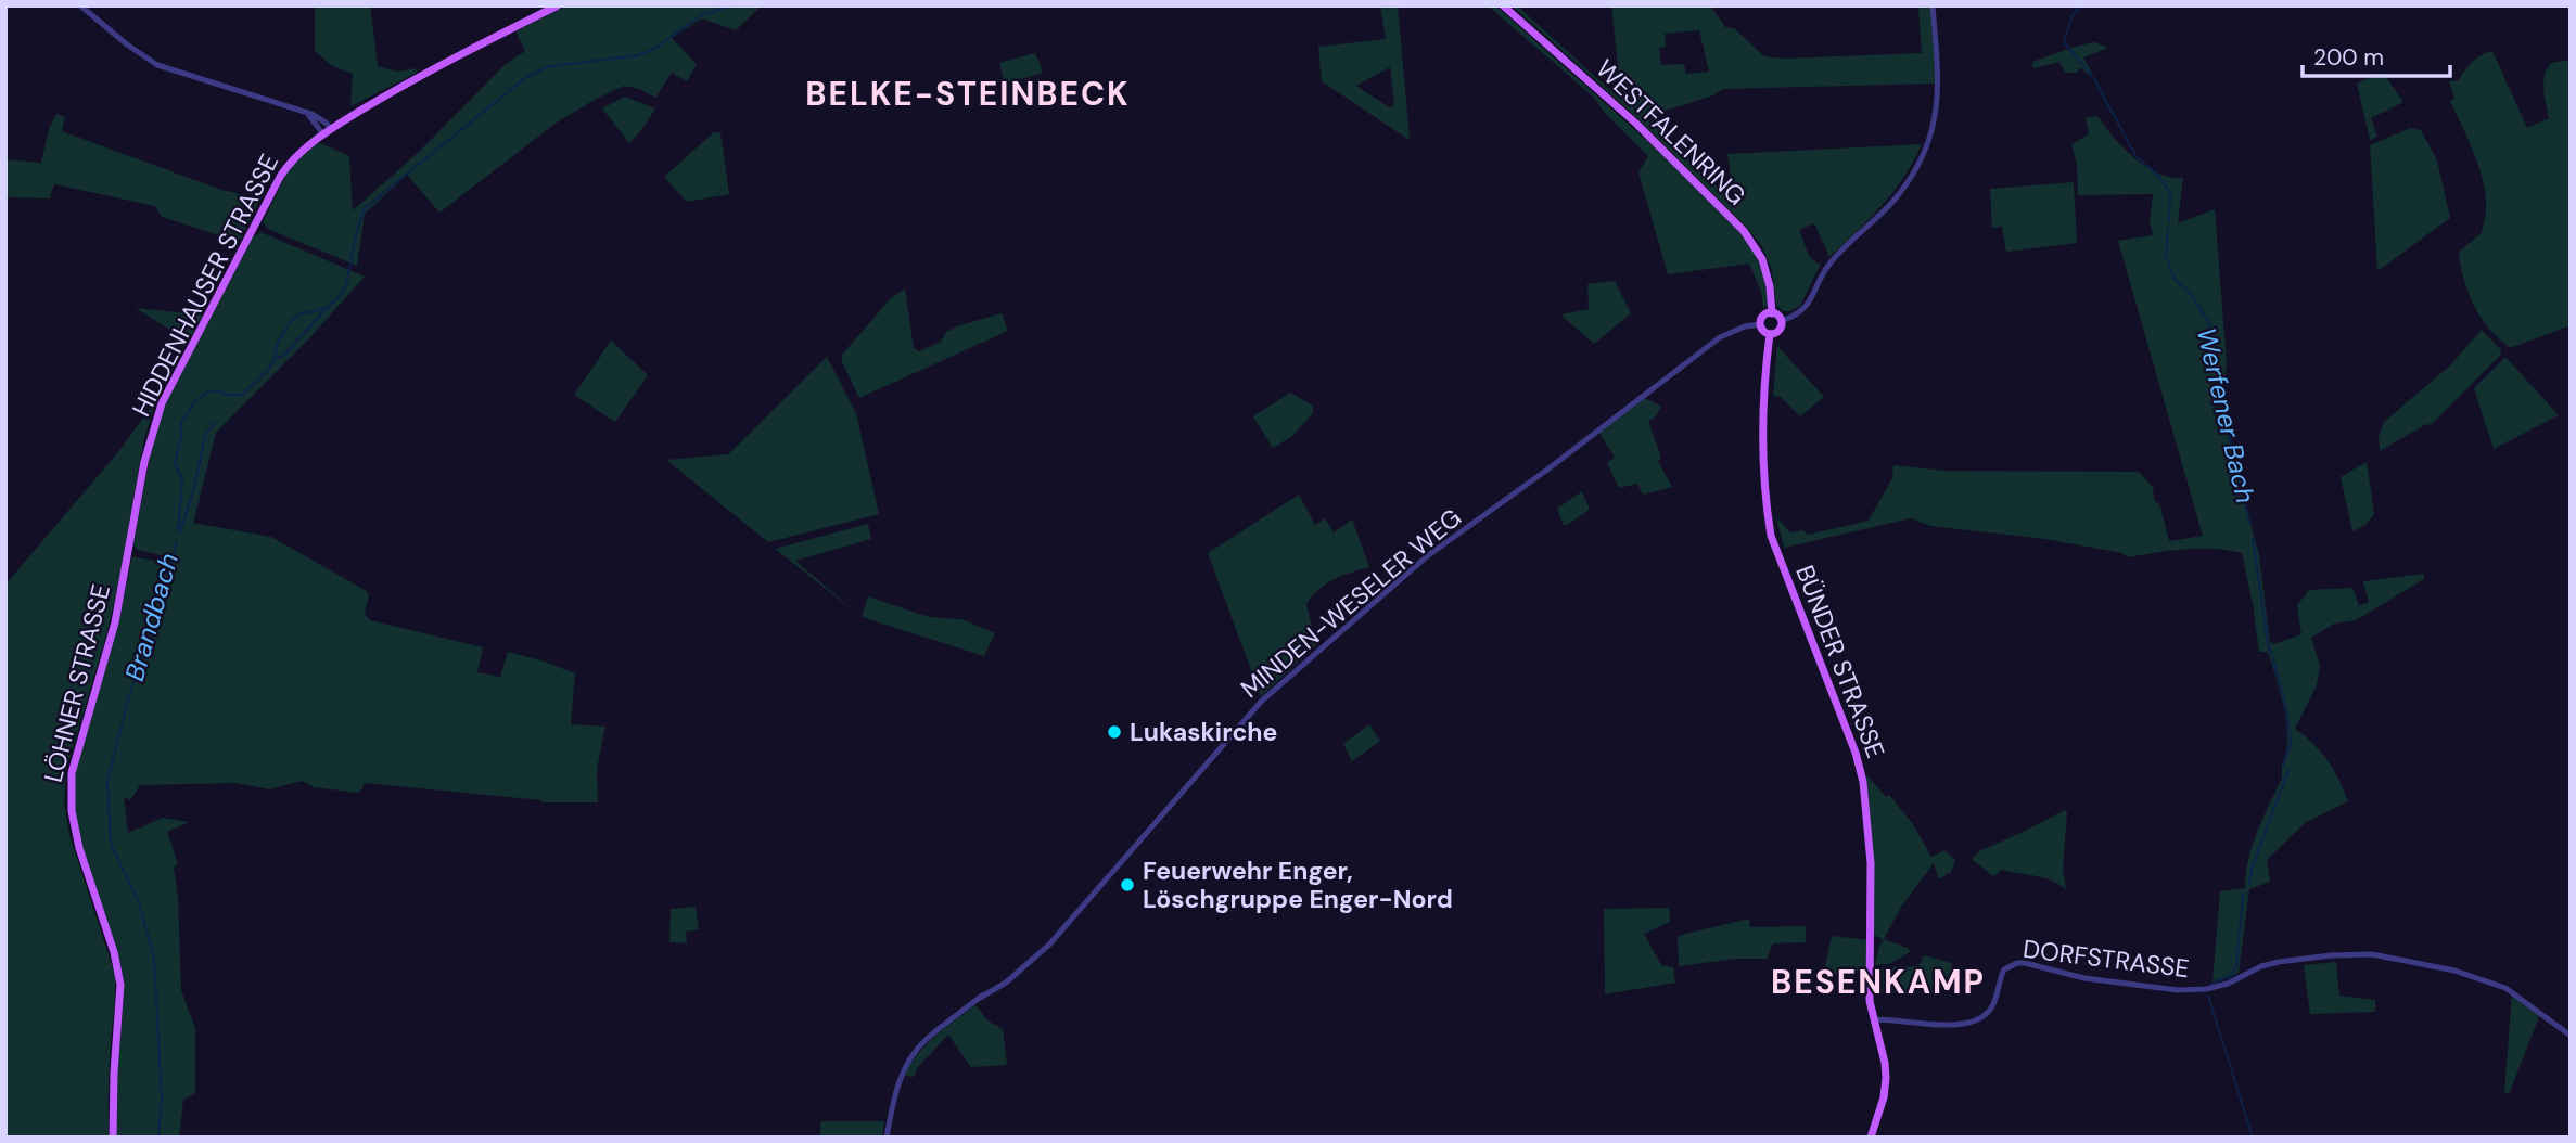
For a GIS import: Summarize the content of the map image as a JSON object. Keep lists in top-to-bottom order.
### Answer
{
  "streets": {
    "main road": [
      "WESTFALENRING",
      "HIDDENHAUSER STRASSE",
      "BÜNDER STRASSE",
      "LÖHNER STRASSE"
    ],
    "street": ["MINDEN-WESELER WEG", "DORFSTRASSE"]
  },
  "crossings": [
    ["WESTFALENRING", "MINDEN-WESELER WEG"],
    ["WESTFALENRING", "BÜNDER STRASSE"],
    ["HIDDENHAUSER STRASSE", "LÖHNER STRASSE"],
    ["MINDEN-WESELER WEG", "BÜNDER STRASSE"],
    ["BÜNDER STRASSE", "DORFSTRASSE"]
  ],
  "districts": ["BELKE-STEINBECK", "BESENKAMP"],
  "water": ["Werfener Bach", "Brandbach"],
  "places": ["Lukaskirche", "Feuerwehr Enger, Löschgruppe Enger-Nord"],
  "scale_bar": "200 m"
}
